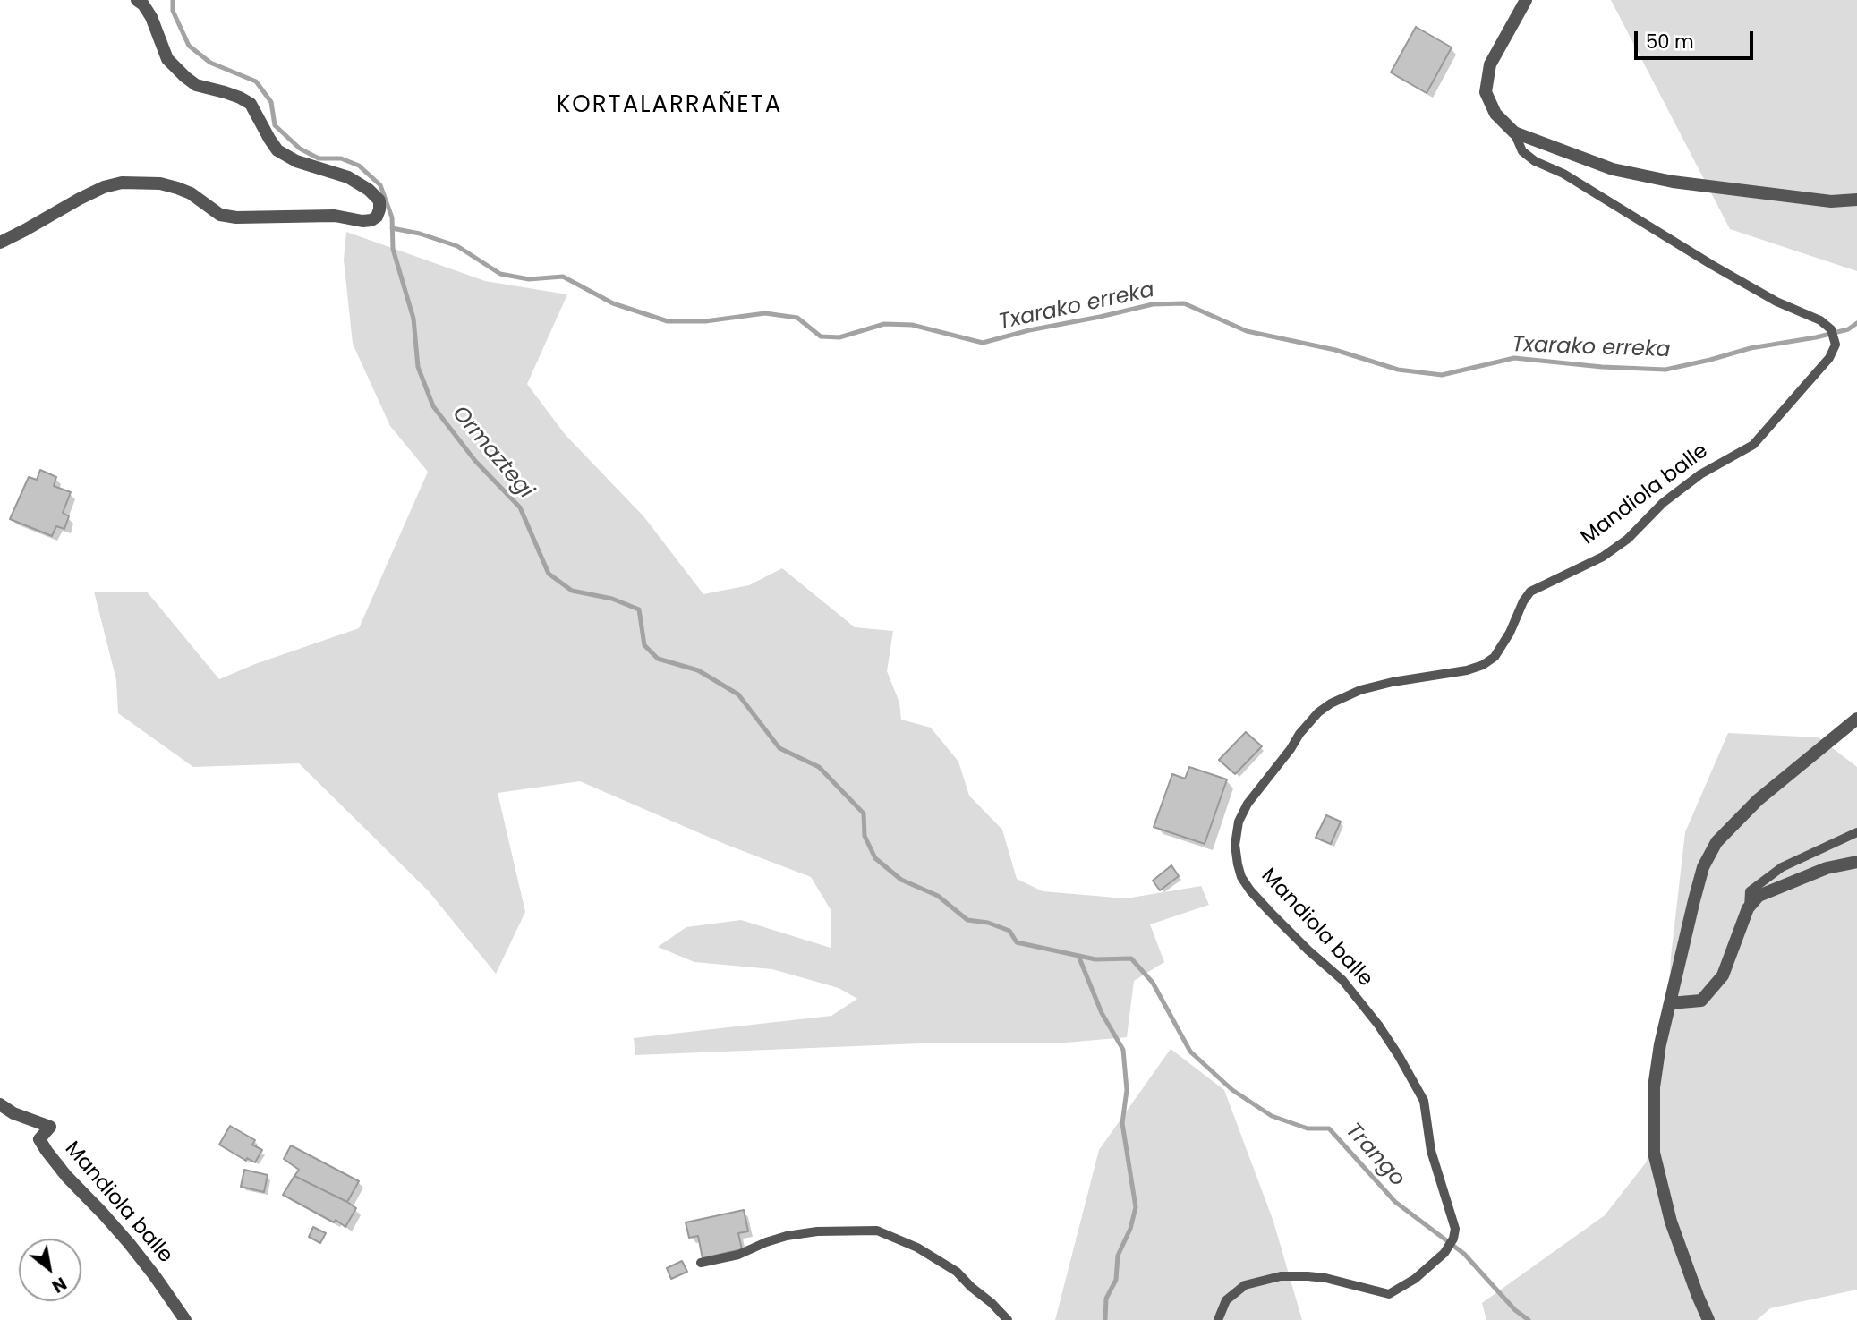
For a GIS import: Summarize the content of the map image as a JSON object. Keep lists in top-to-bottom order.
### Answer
{
  "streets": {
    "street": ["Mandiola balle"]
  },
  "districts": ["KORTALARRAÑETA"],
  "water": ["Txarako erreka", "Ormaztegi", "Trango"],
  "scale_bar": "50 m",
  "north": "bottom right"
}
